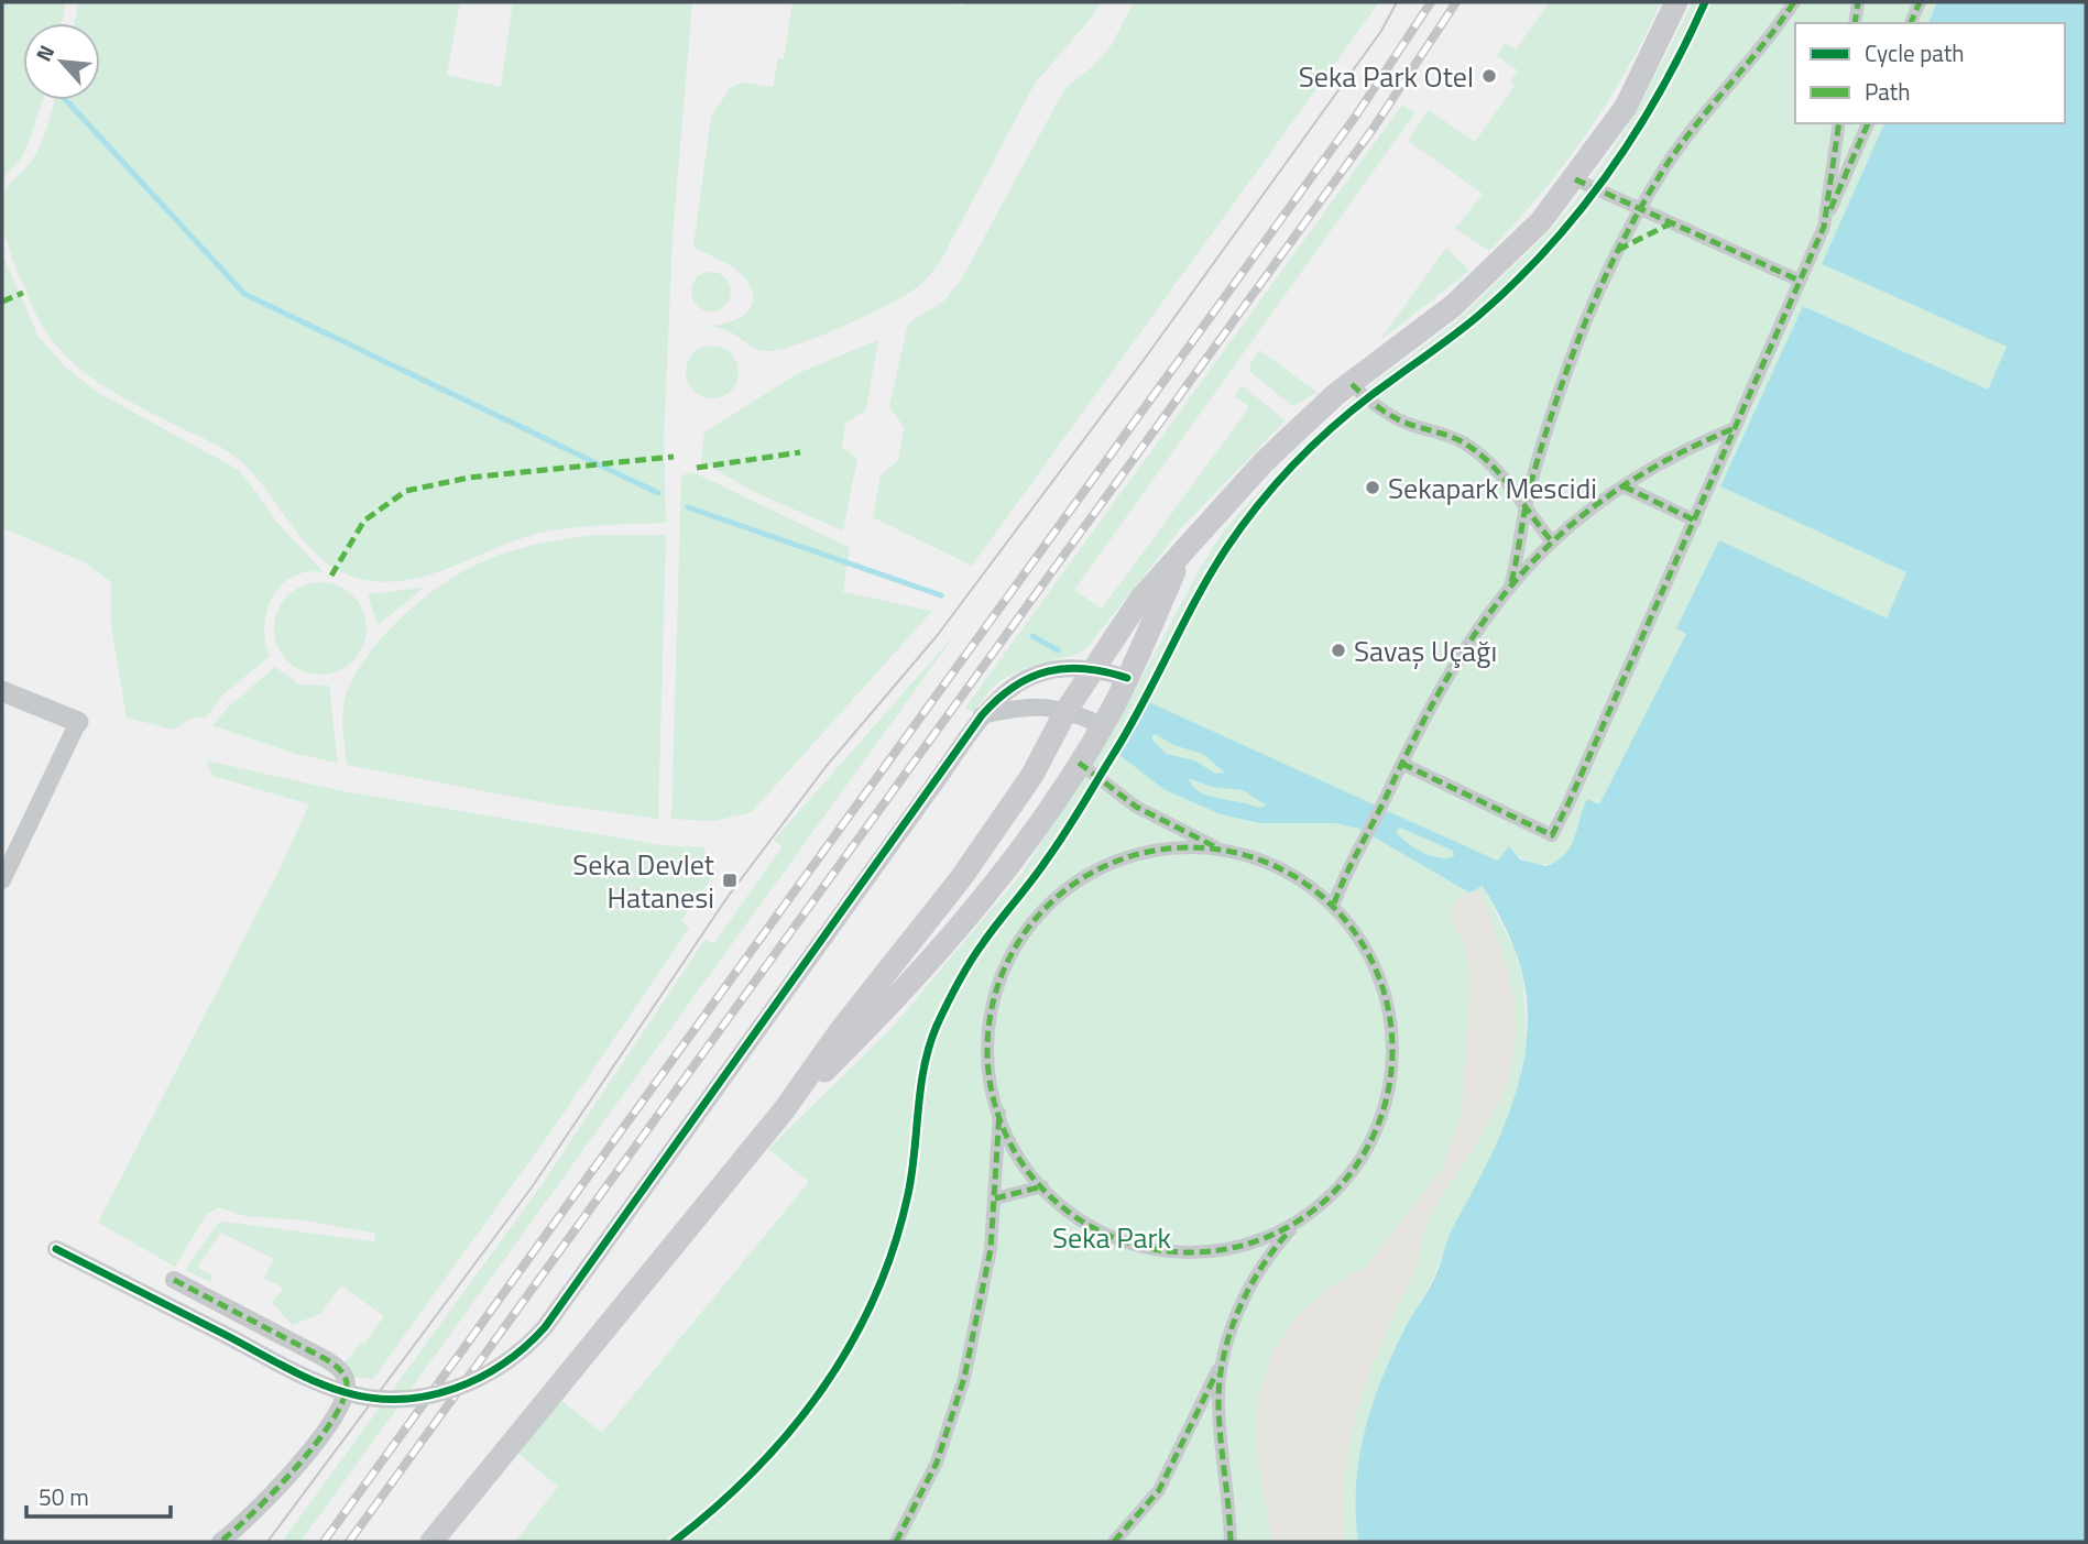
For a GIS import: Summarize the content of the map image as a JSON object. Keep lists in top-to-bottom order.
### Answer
{
  "parks": ["Seka Park"],
  "places": {
    "other": ["Seka Park Otel", "Sekapark Mescidi", "Savaş Uçağı"],
    "transit": ["Seka Devlet Hatanesi"]
  },
  "legend": ["Cycle path", "Path"],
  "scale_bar": "50 m",
  "north": "top left"
}
